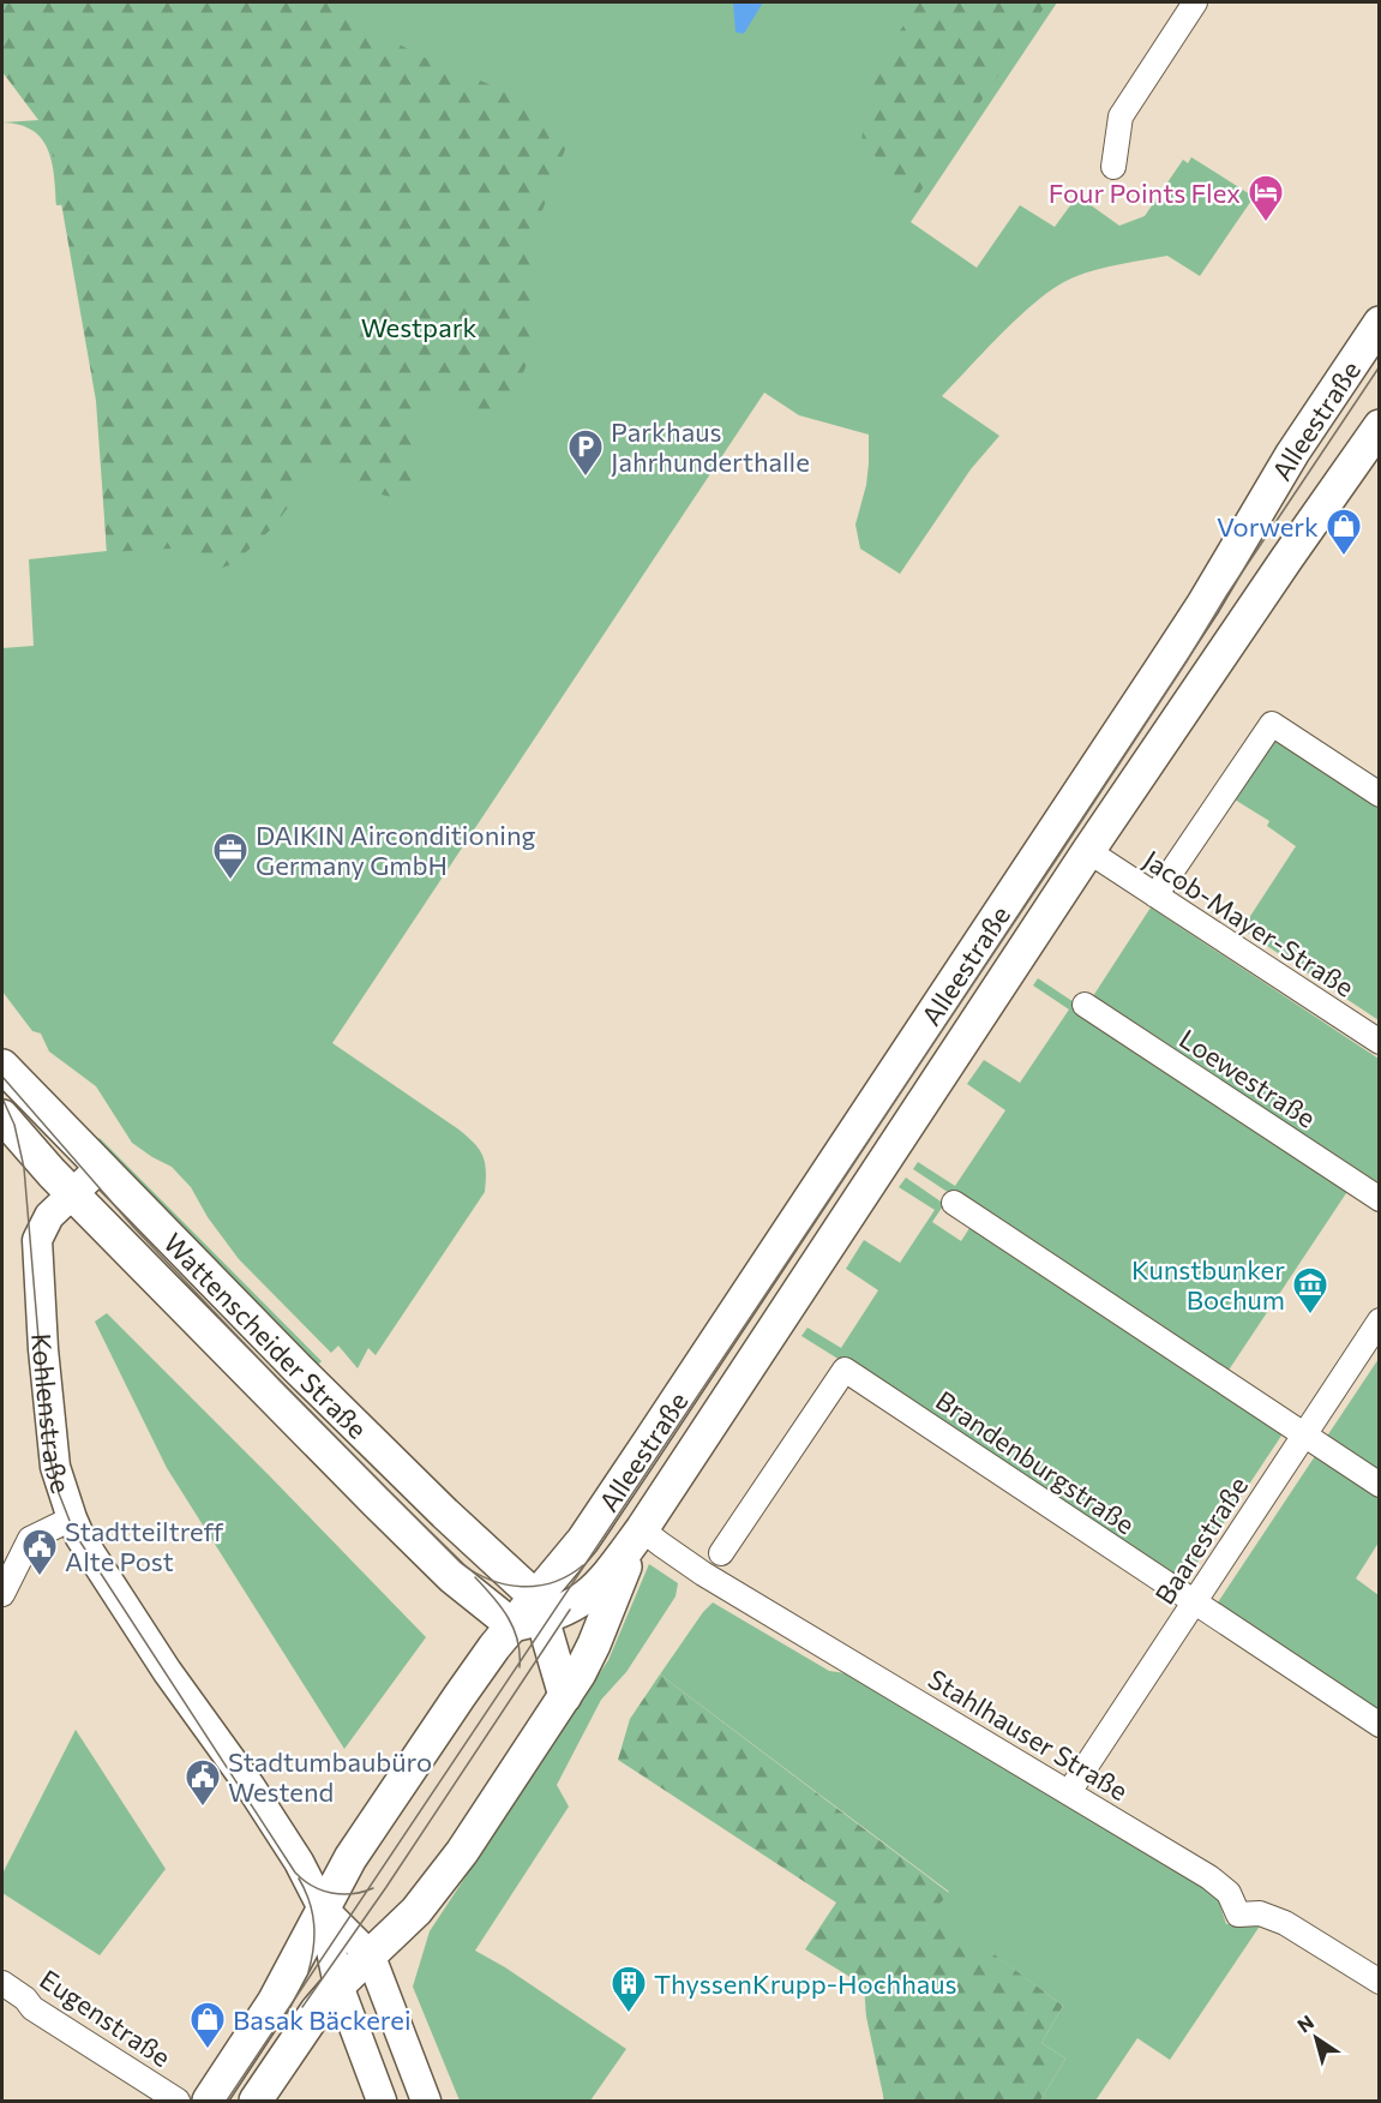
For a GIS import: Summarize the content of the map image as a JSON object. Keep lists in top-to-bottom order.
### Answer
{
  "streets": {
    "main road": ["Alleestraße", "Wattenscheider Straße"],
    "street": [
      "Jacob-Mayer-Straße",
      "Loewestraße",
      "Kohlenstraße",
      "Brandenburgstraße",
      "Baarestraße",
      "Stahlhauser Straße",
      "Eugenstraße"
    ]
  },
  "crossings": [
    ["Alleestraße", "Jacob-Mayer-Straße"],
    ["Alleestraße", "Wattenscheider Straße"],
    ["Alleestraße", "Kohlenstraße"],
    ["Alleestraße", "Stahlhauser Straße"],
    ["Wattenscheider Straße", "Kohlenstraße"],
    ["Brandenburgstraße", "Baarestraße"],
    ["Baarestraße", "Stahlhauser Straße"]
  ],
  "parks": ["Westpark"],
  "places": {
    "hotel": ["Four Points Flex"],
    "parking": ["Parkhaus Jahrhunderthalle"],
    "shop": ["Vorwerk", "Basak Bäckerei"],
    "office": ["DAIKIN Airconditioning Germany GmbH"],
    "museum": ["Kunstbunker Bochum"],
    "public building": ["Stadtteiltreff Alte Post", "Stadtumbaubüro Westend"],
    "building": ["ThyssenKrupp-Hochhaus"]
  },
  "north": "top left"
}
